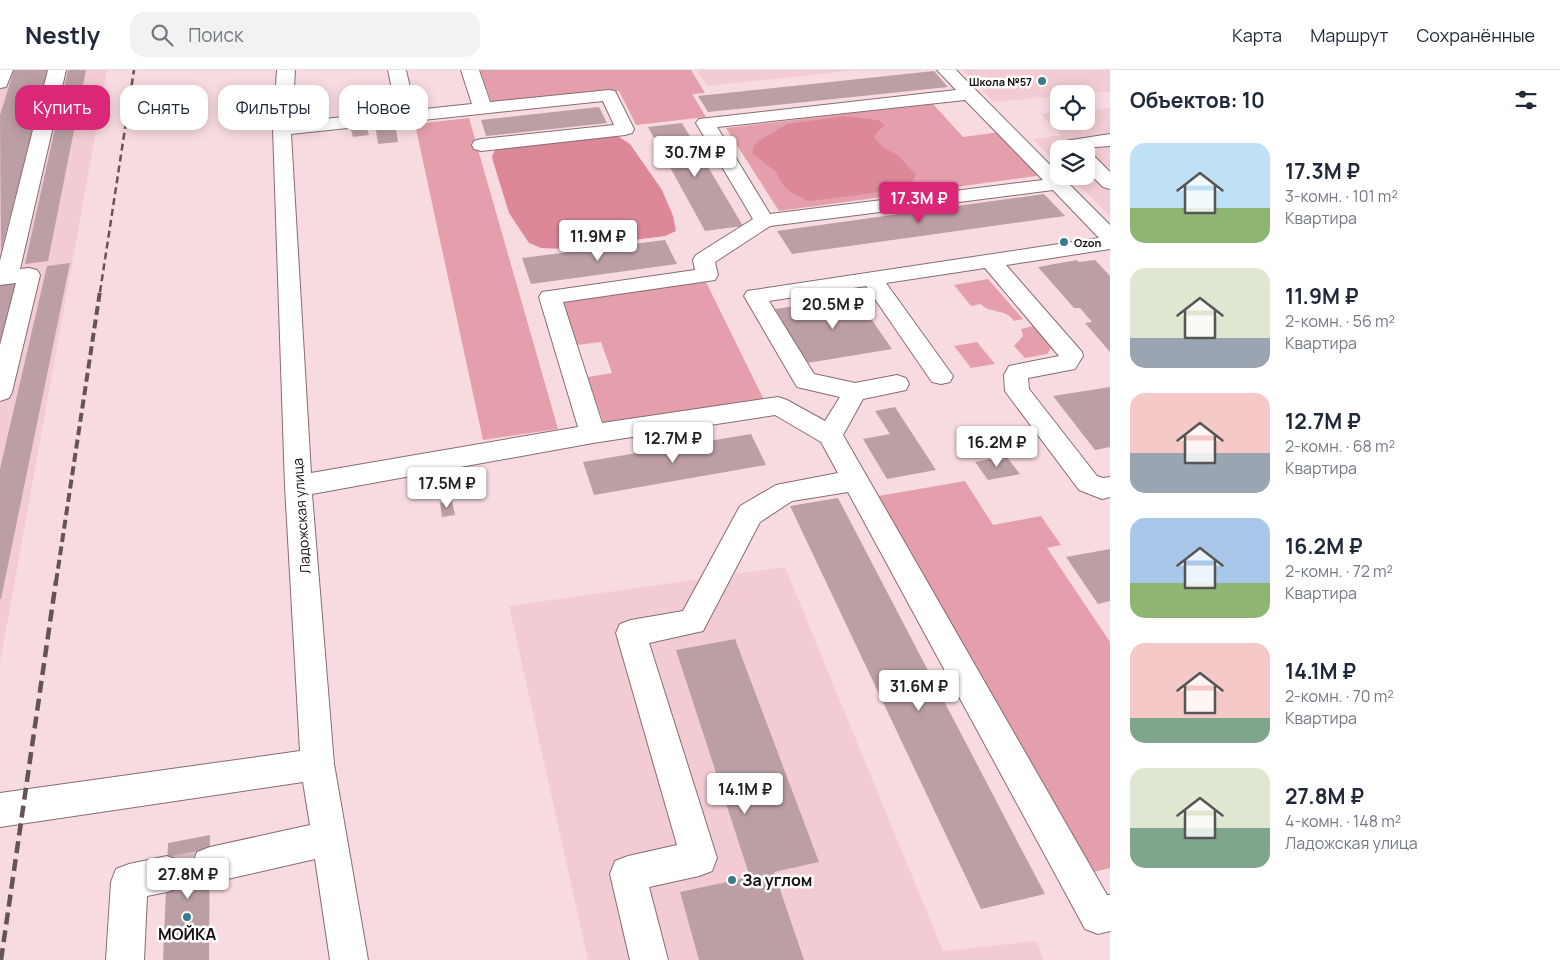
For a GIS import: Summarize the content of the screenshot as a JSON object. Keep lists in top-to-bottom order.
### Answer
{
  "streets": {
    "street": ["Ладожская улица"]
  },
  "places": [
    "Школа №57",
    "Ozon",
    "За углом",
    "МОЙКА"
  ],
  "page": {
    "header": "Nestly",
    "search": "Поиск",
    "nav": ["Карта", "Маршрут", "Сохранённые"],
    "heading": "Объектов: 10",
    "chip": [
      "Купить",
      "Снять",
      "Фильтры",
      "Новое"
    ],
    "list": [
      {
        "name": "17.3M ₽",
        "note": "3-комн. · 101 m² · Квартира"
      },
      {
        "name": "11.9M ₽",
        "note": "2-комн. · 56 m² · Квартира"
      },
      {
        "name": "12.7M ₽",
        "note": "2-комн. · 68 m² · Квартира"
      },
      {
        "name": "16.2M ₽",
        "note": "2-комн. · 72 m² · Квартира"
      },
      {
        "name": "14.1M ₽",
        "note": "2-комн. · 70 m² · Квартира"
      },
      {
        "name": "27.8M ₽",
        "note": "4-комн. · 148 m² · Ладожская улица"
      }
    ],
    "price": [
      "30.7M ₽",
      "17.3M ₽",
      "11.9M ₽",
      "20.5M ₽",
      "12.7M ₽",
      "16.2M ₽",
      "17.5M ₽",
      "31.6M ₽",
      "14.1M ₽",
      "27.8M ₽"
    ]
  }
}
